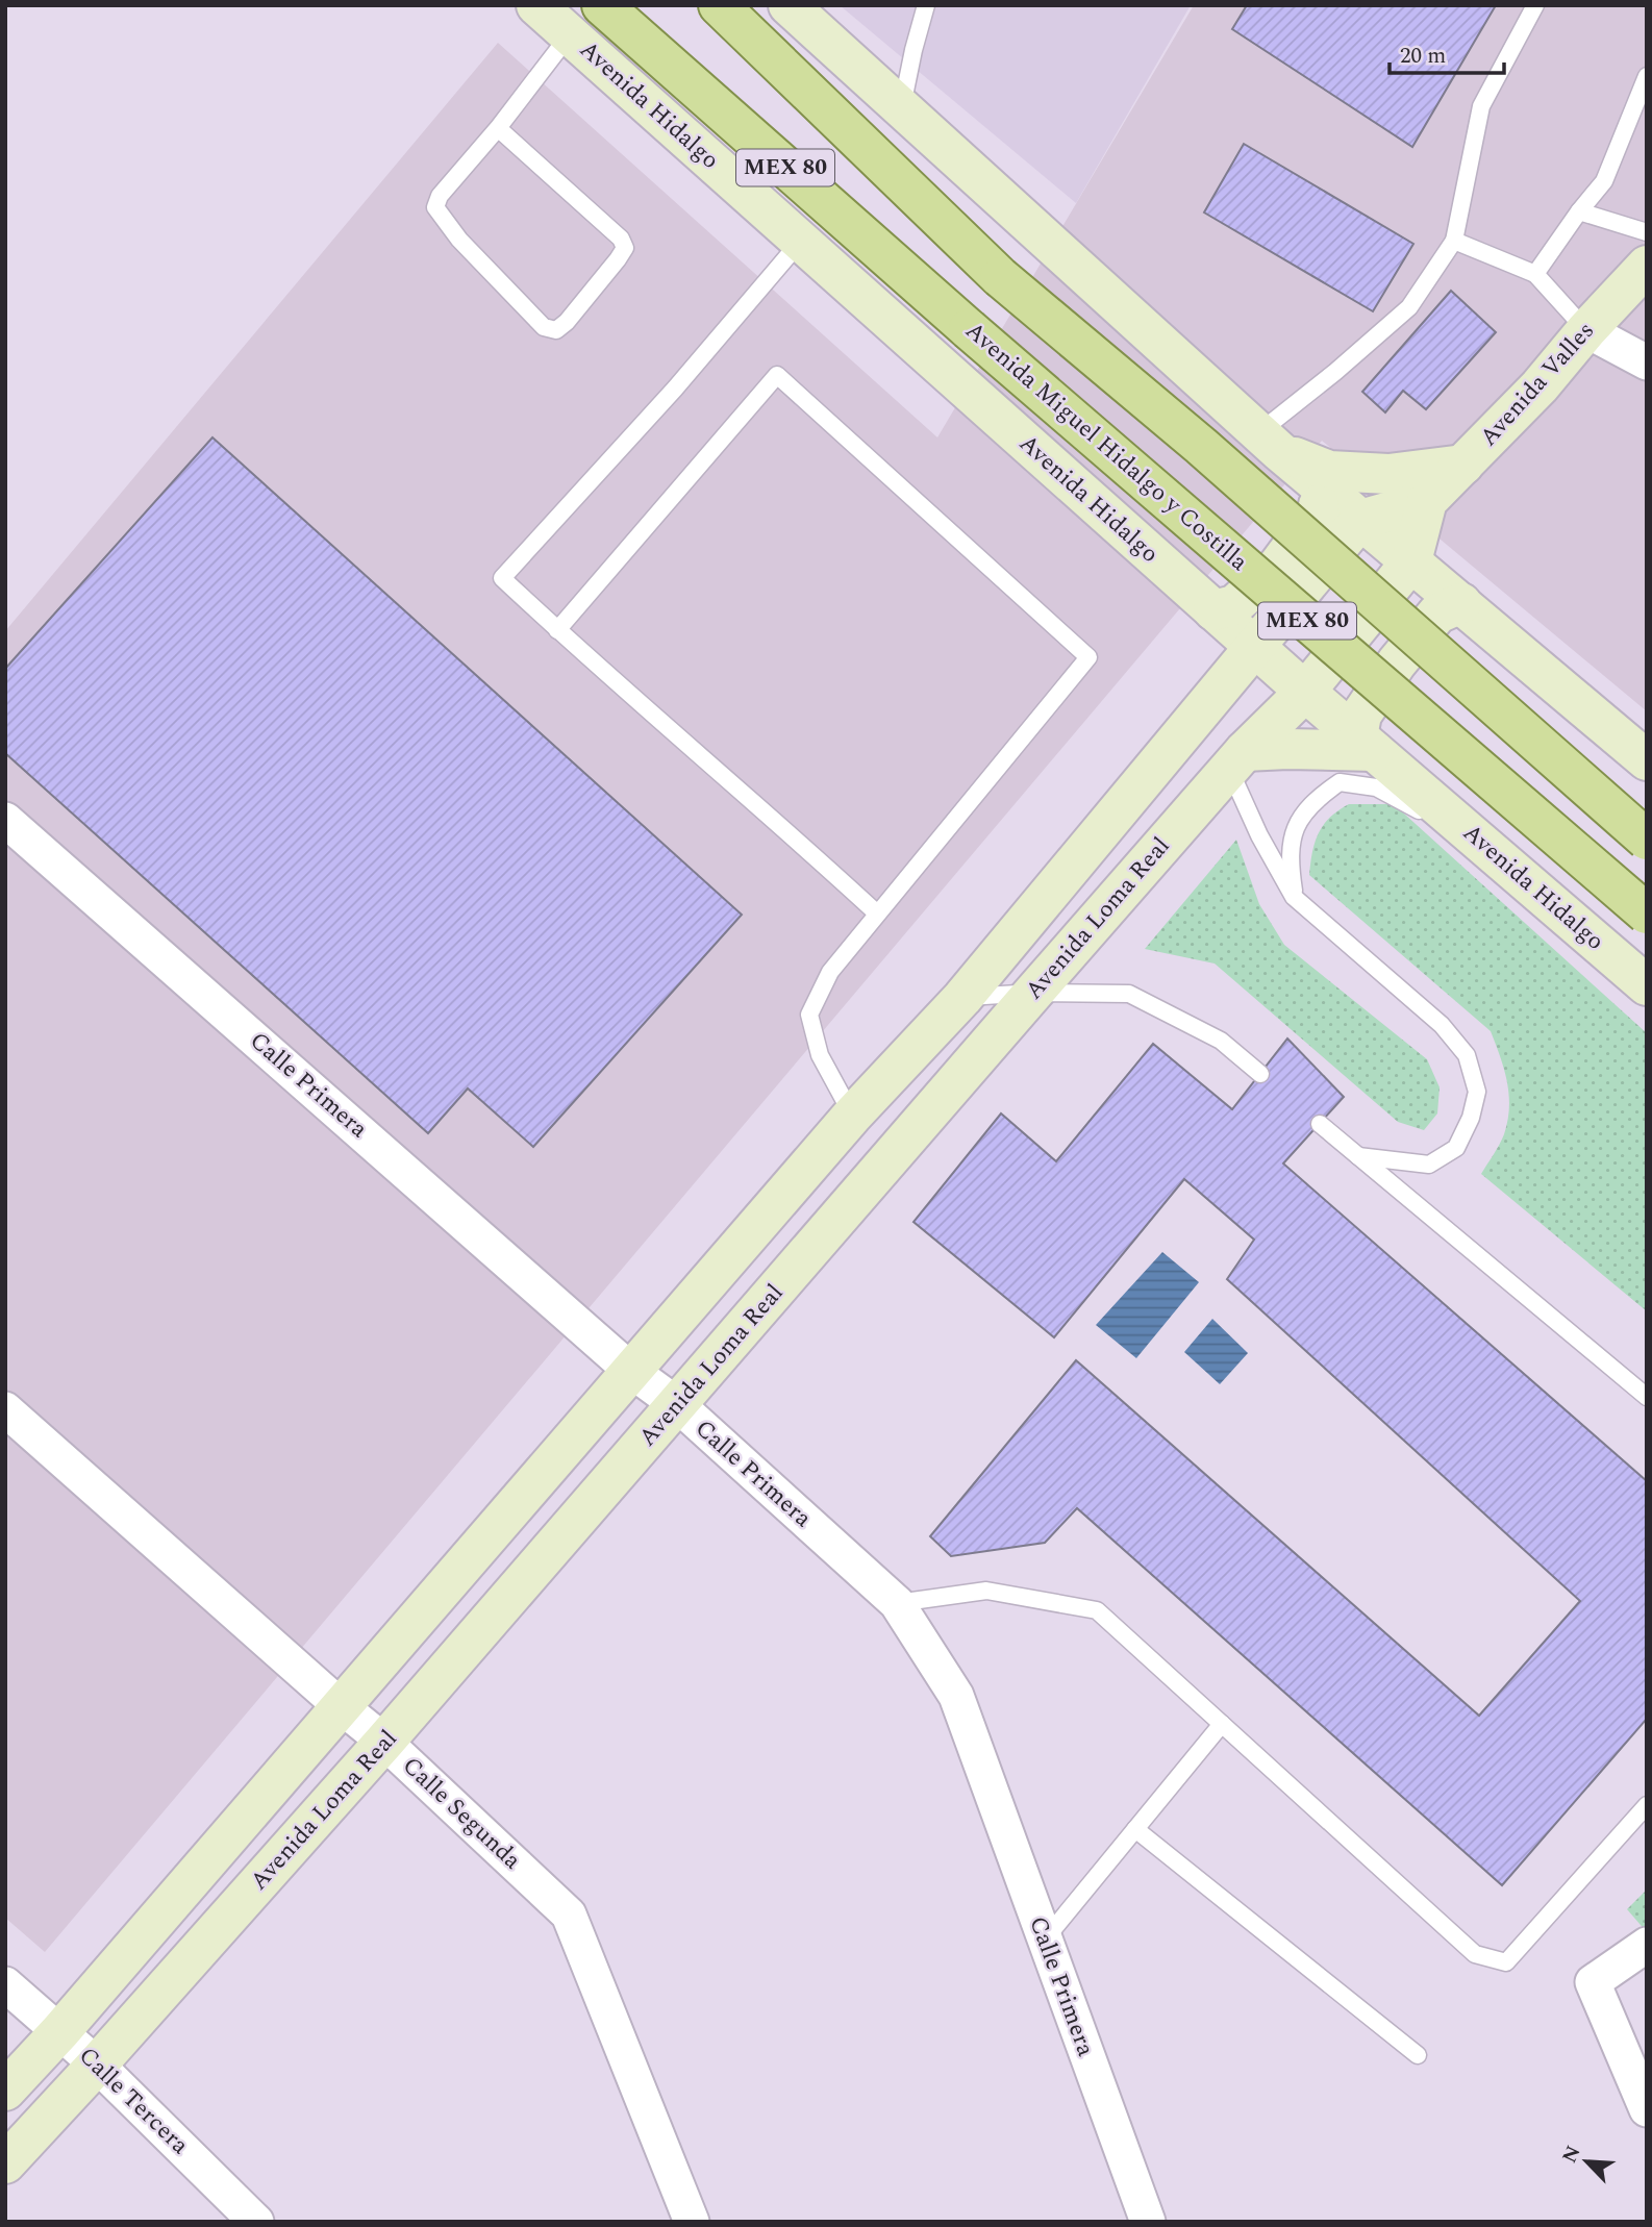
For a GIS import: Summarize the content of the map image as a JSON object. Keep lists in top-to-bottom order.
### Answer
{
  "streets": {
    "main road": [
      "Avenida Hidalgo",
      "MEX 80",
      "Avenida Valles",
      "Avenida Miguel Hidalgo y Costilla",
      "Avenida Loma Real"
    ],
    "street": ["Calle Primera", "Calle Segunda", "Calle Tercera"]
  },
  "crossings": [
    ["Avenida Hidalgo", "Avenida Loma Real"],
    ["Avenida Loma Real", "Calle Primera"],
    ["Avenida Loma Real", "Calle Segunda"],
    ["Avenida Loma Real", "Calle Tercera"]
  ],
  "scale_bar": "20 m",
  "north": "top left"
}
